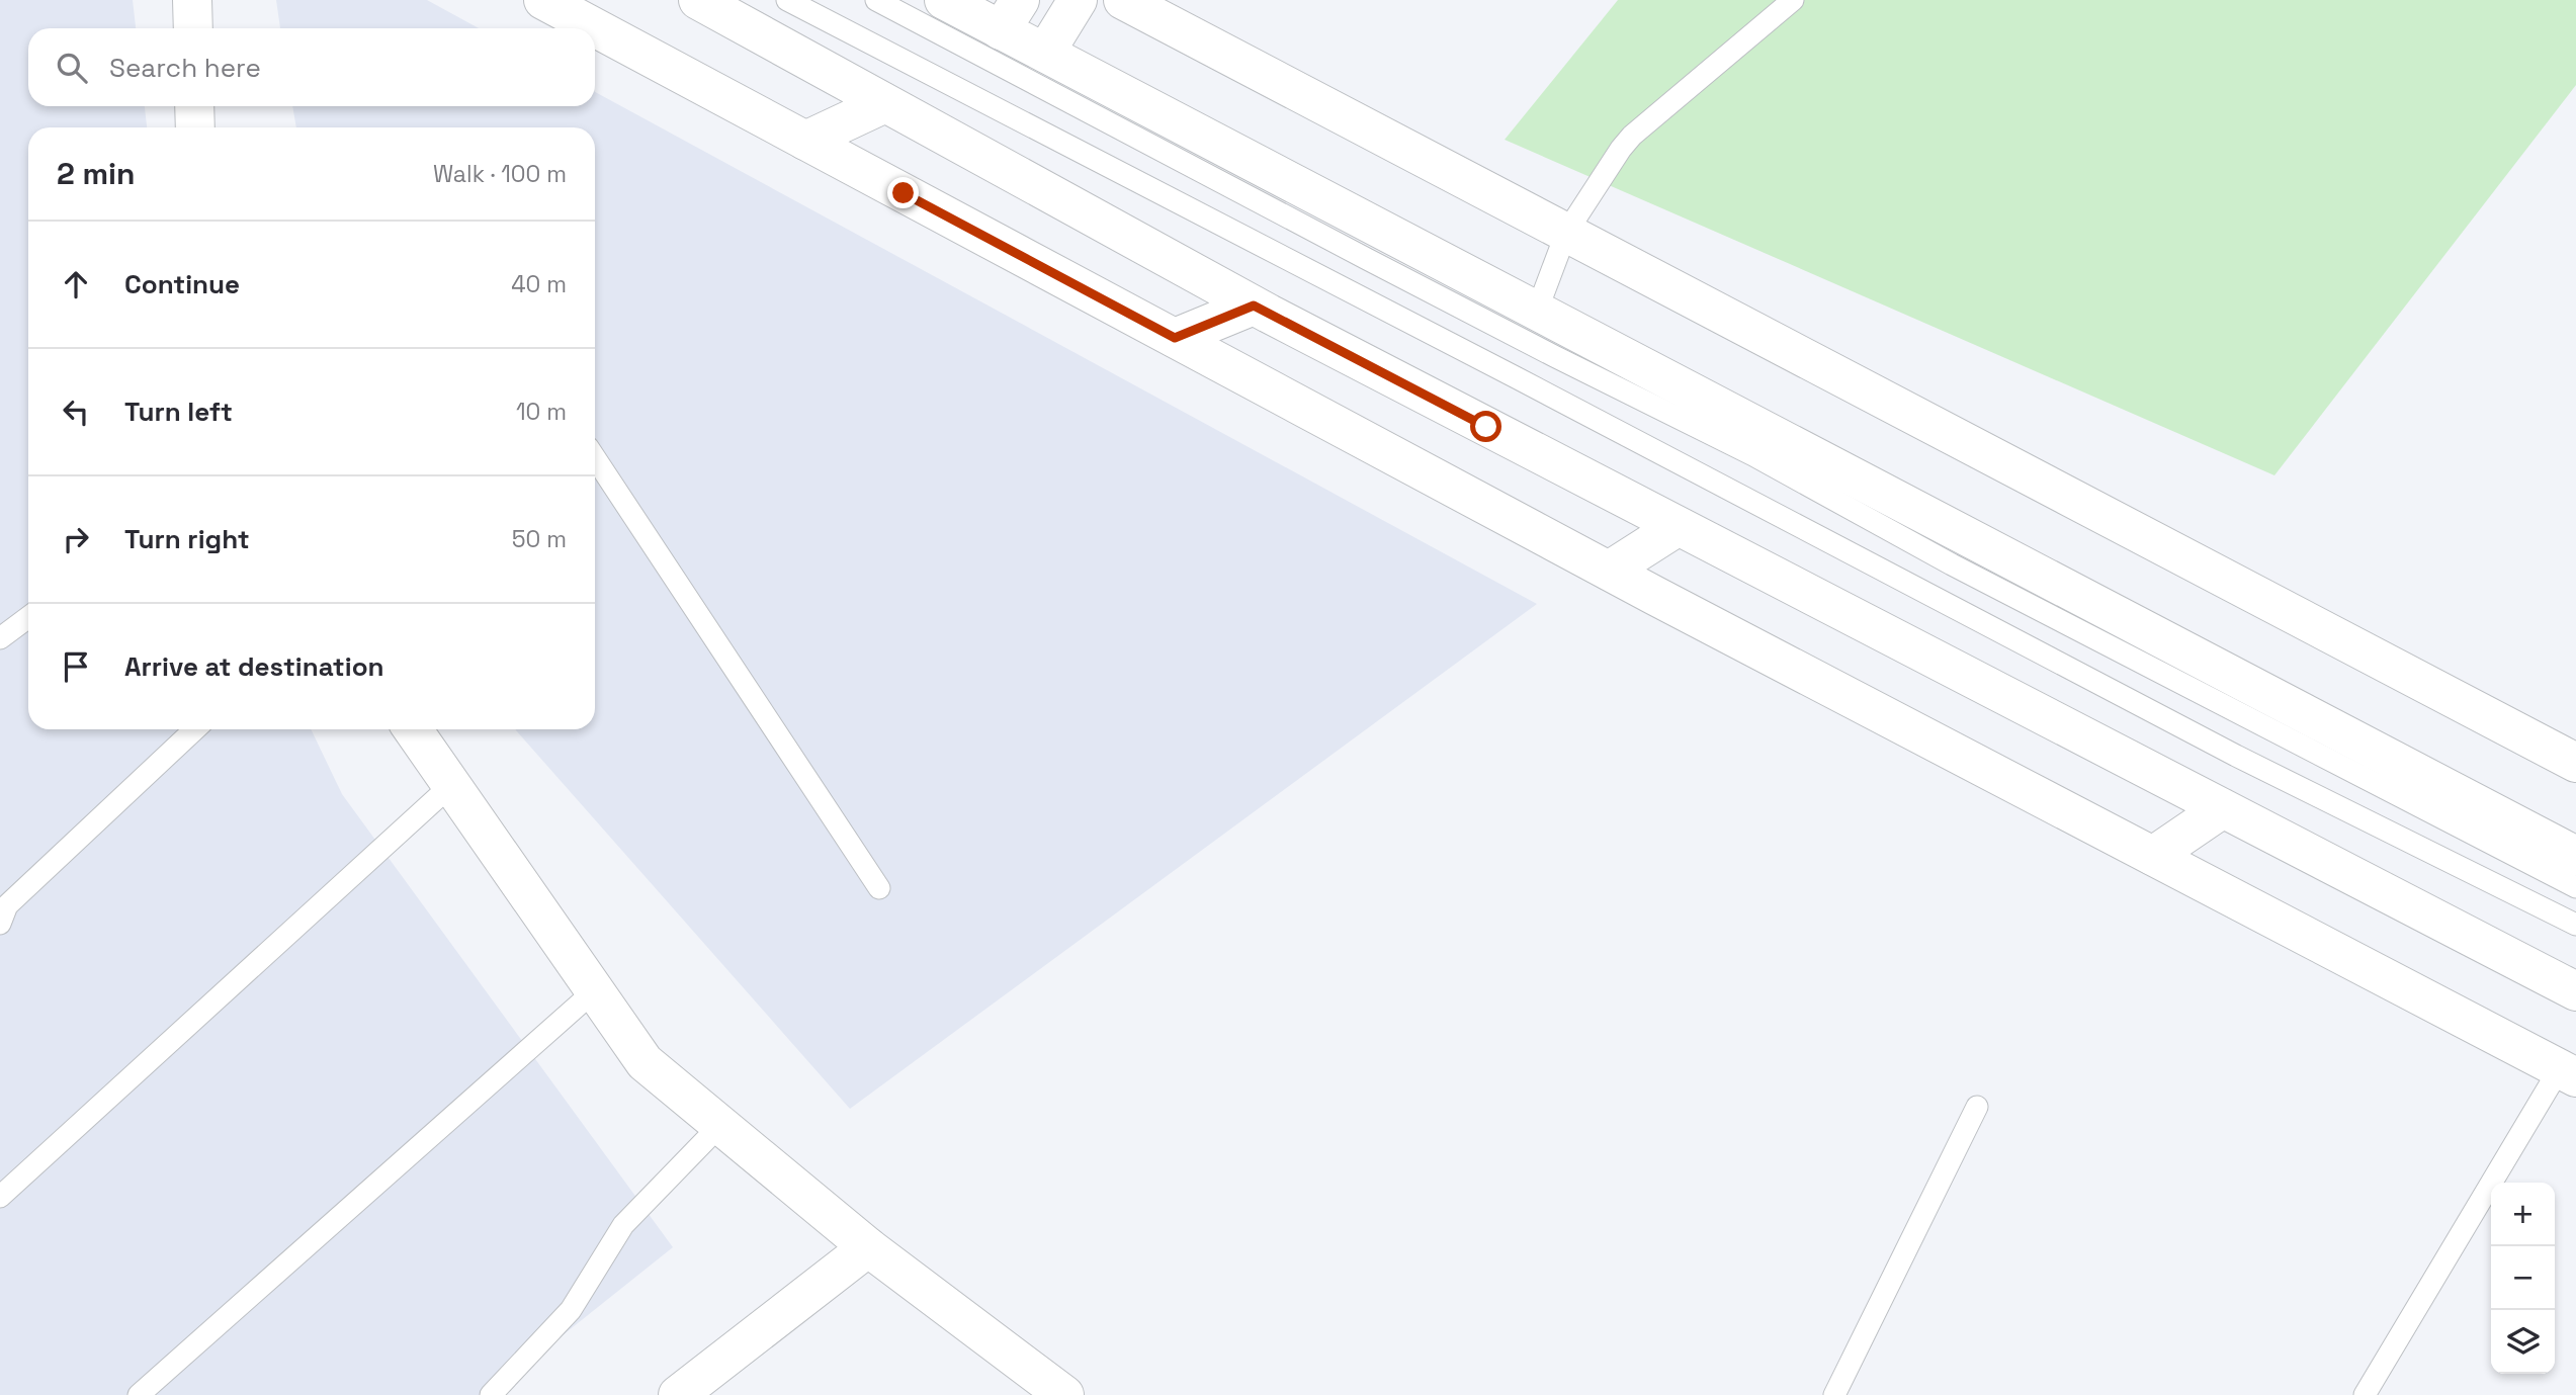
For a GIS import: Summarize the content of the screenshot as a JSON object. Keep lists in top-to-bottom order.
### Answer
{
  "page": {
    "search": "Search here",
    "heading": ["2 min", "Walk · 100 m"],
    "list": [
      ["Continue", "40 m"],
      ["Turn left", "10 m"],
      ["Turn right", "50 m"],
      "Arrive at destination"
    ],
    "map_buttons": ["+", "−"]
  }
}
